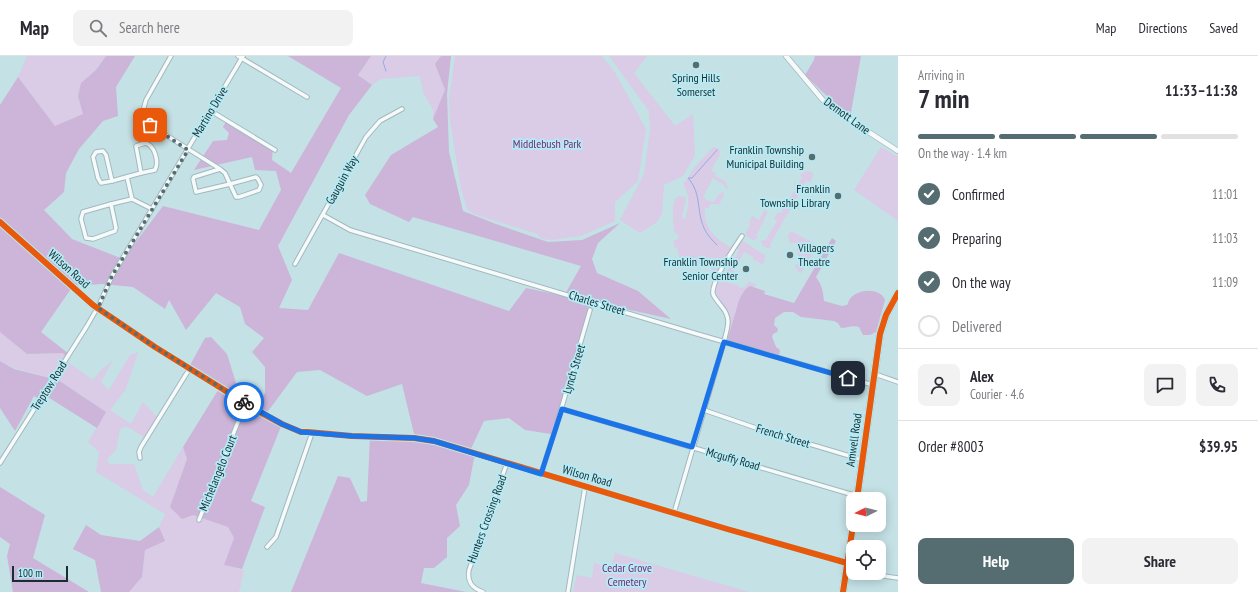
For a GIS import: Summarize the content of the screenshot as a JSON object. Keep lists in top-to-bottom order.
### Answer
{
  "streets": {
    "main road": ["Amwell Road"],
    "street": [
      "Martino Drive",
      "Demott Lane",
      "Gauguin Way",
      "Wilson Road",
      "Charles Street",
      "Lynch Street",
      "Treptow Road",
      "French Street",
      "Mcguffy Road",
      "Michelangelo Court",
      "Hunters Crossing Road"
    ]
  },
  "crossings": [
    ["Martino Drive", "Wilson Road"],
    ["Martino Drive", "Treptow Road"],
    ["Gauguin Way", "Charles Street"],
    ["Wilson Road", "Lynch Street"],
    ["Wilson Road", "Treptow Road"],
    ["Wilson Road", "Michelangelo Court"],
    ["Wilson Road", "Hunters Crossing Road"],
    ["Charles Street", "Amwell Road"],
    ["Lynch Street", "Mcguffy Road"],
    ["French Street", "Amwell Road"]
  ],
  "parks": ["Middlebush Park", "Cedar Grove Cemetery"],
  "places": [
    "Spring Hills Somerset",
    "Franklin Township Municipal Building",
    "Franklin Township Library",
    "Villagers Theatre",
    "Franklin Township Senior Center"
  ],
  "scale_bar": "100 m",
  "north": "left",
  "page": {
    "header": "Map",
    "search": "Search here",
    "nav": ["Map", "Directions", "Saved"],
    "heading": ["7 min", "Arriving in", "11:33–11:38"],
    "panel": [
      "Alex",
      "Courier · 4.6",
      "Order #8003",
      "$39.95"
    ],
    "bar": "On the way · 1.4 km",
    "list": [
      ["Confirmed", "11:01"],
      ["Preparing", "11:03"],
      ["On the way", "11:09"],
      "Delivered"
    ],
    "buttons": ["Help", "Share"],
    "scale": "100 m"
  }
}
